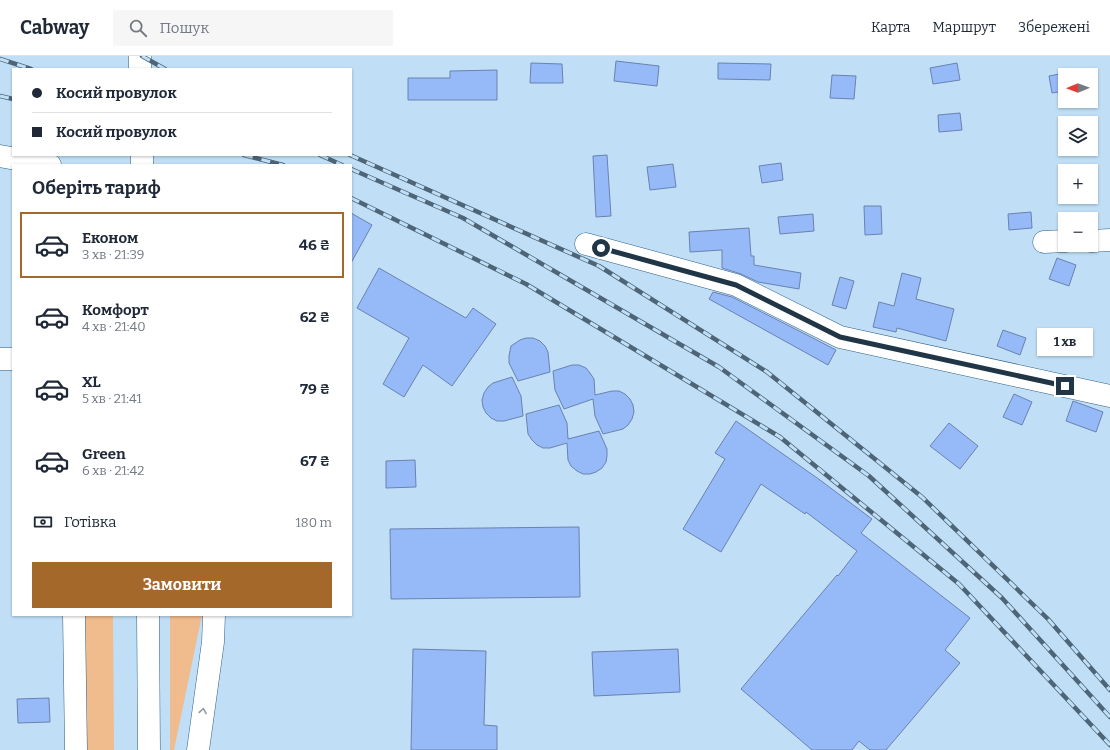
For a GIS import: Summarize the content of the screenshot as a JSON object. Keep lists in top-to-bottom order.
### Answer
{
  "north": "left",
  "page": {
    "header": "Cabway",
    "search": "Пошук",
    "nav": ["Карта", "Маршрут", "Збережені"],
    "map_buttons": ["+", "−"],
    "banner": ["Косий провулок", "Косий провулок"],
    "heading": "Оберіть тариф",
    "list": [
      {
        "name": "Економ",
        "note": "3 хв · 21:39",
        "value": "46 ₴"
      },
      {
        "name": "Комфорт",
        "note": "4 хв · 21:40",
        "value": "62 ₴"
      },
      {
        "name": "XL",
        "note": "5 хв · 21:41",
        "value": "79 ₴"
      },
      {
        "name": "Green",
        "note": "6 хв · 21:42",
        "value": "67 ₴"
      }
    ],
    "bubble": "1 хв",
    "pay": ["Готівка", "180 m"],
    "buttons": "Замовити"
  }
}
